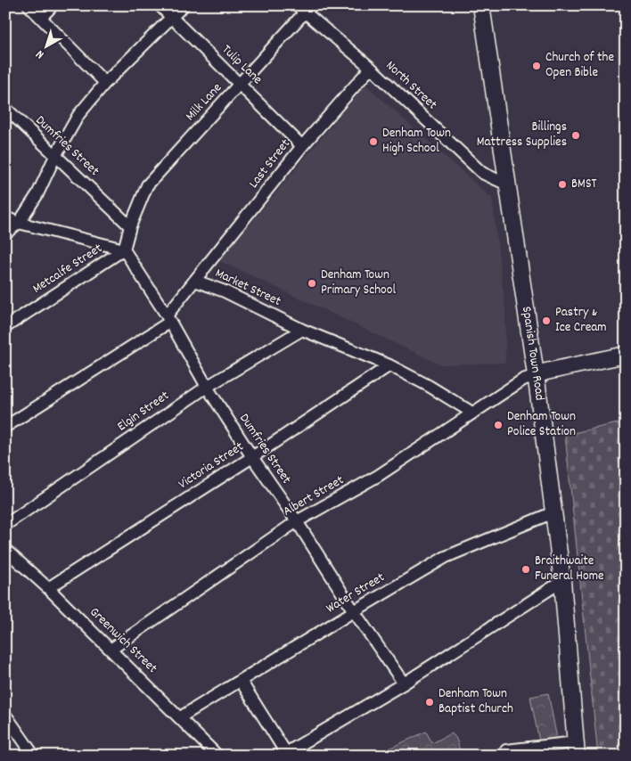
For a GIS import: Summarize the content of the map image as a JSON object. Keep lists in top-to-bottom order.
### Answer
{
  "streets": {
    "main road": ["Spanish Town Road"],
    "street": [
      "Tulip Lane",
      "North Street",
      "Milk Lane",
      "Dumfries Street",
      "Last Street",
      "Metcalfe Street",
      "Market Street",
      "Elgin Street",
      "Victoria Street",
      "Albert Street",
      "Water Street",
      "Greenwich Street"
    ]
  },
  "crossings": [
    ["Tulip Lane", "Milk Lane"],
    ["Tulip Lane", "Last Street"],
    ["North Street", "Milk Lane"],
    ["North Street", "Last Street"],
    ["North Street", "Spanish Town Road"],
    ["Milk Lane", "Dumfries Street"],
    ["Dumfries Street", "Market Street"],
    ["Dumfries Street", "Elgin Street"],
    ["Dumfries Street", "Victoria Street"],
    ["Dumfries Street", "Albert Street"],
    ["Dumfries Street", "Water Street"],
    ["Last Street", "Market Street"],
    ["Market Street", "Elgin Street"],
    ["Market Street", "Victoria Street"],
    ["Market Street", "Albert Street"],
    ["Spanish Town Road", "Albert Street"],
    ["Spanish Town Road", "Water Street"],
    ["Victoria Street", "Greenwich Street"],
    ["Albert Street", "Greenwich Street"],
    ["Water Street", "Greenwich Street"]
  ],
  "places": [
    "Church of the Open Bible",
    "Billings Mattress Supplies",
    "Denham Town High School",
    "BMST",
    "Denham Town Primary School",
    "Pastry & Ice Cream",
    "Denham Town Police Station",
    "Braithwaite Funeral Home",
    "Denham Town Baptist Church"
  ],
  "north": "bottom left"
}
